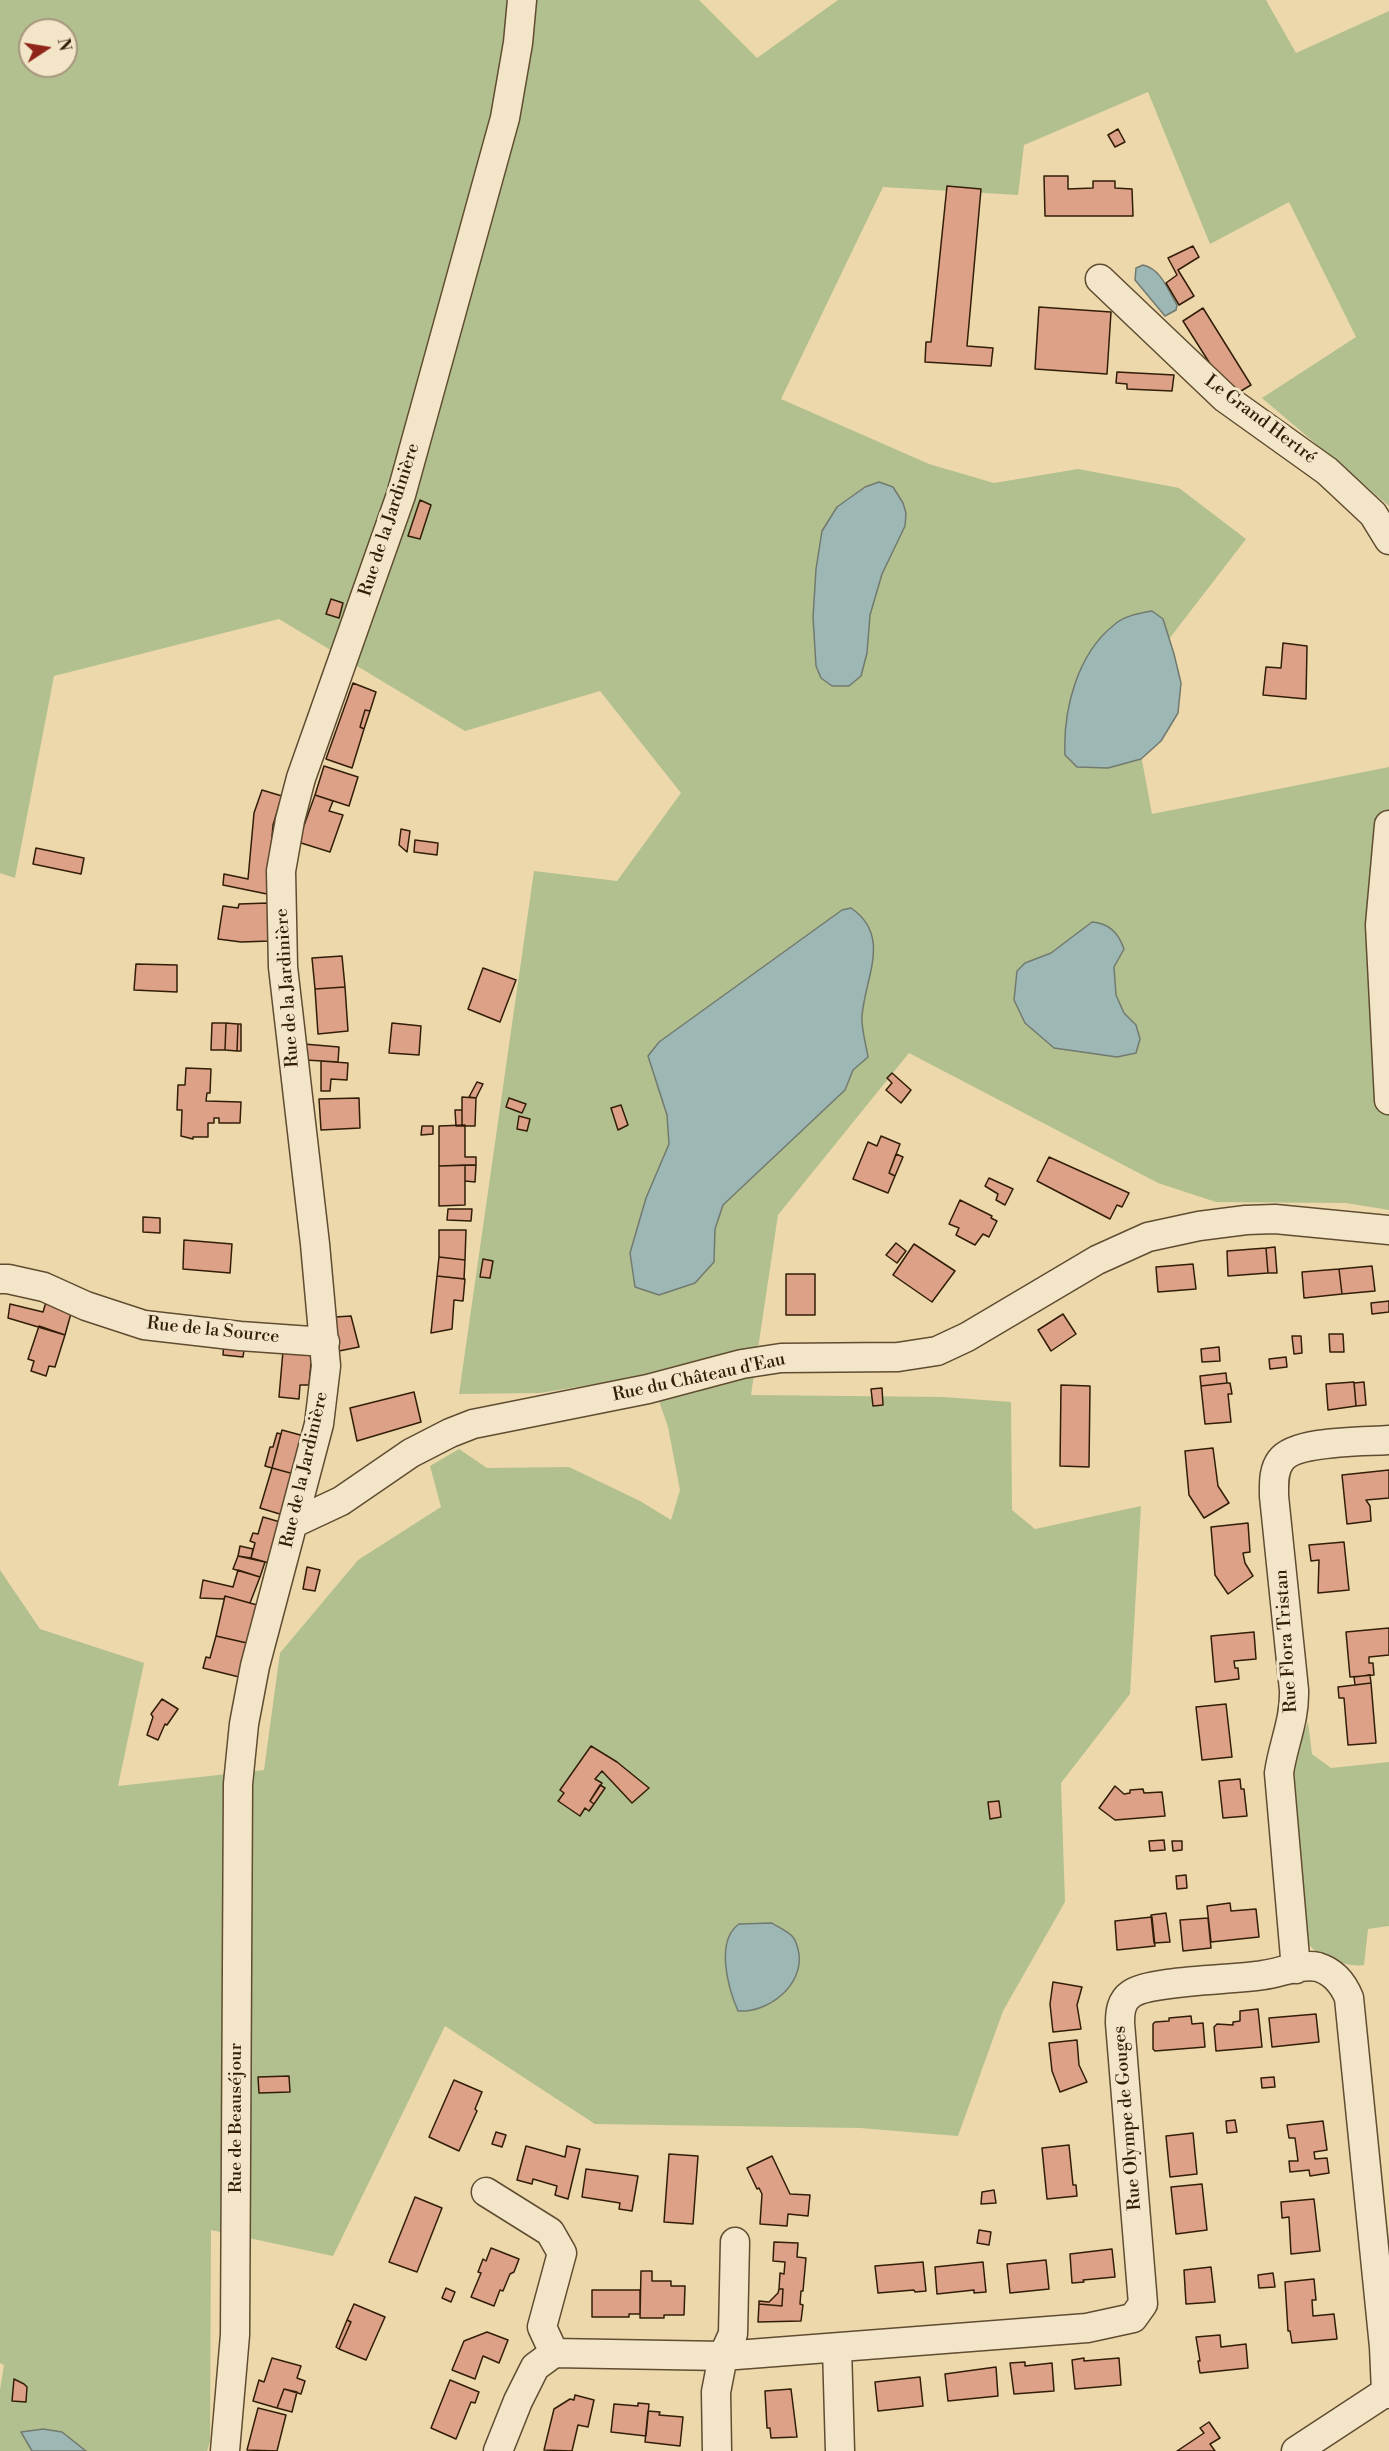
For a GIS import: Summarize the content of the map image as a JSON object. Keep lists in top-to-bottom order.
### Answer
{
  "streets": {
    "street": [
      "Le Grand Hertré",
      "Rue de la Jardinière",
      "Rue de la Source",
      "Rue du Château d'Eau",
      "Rue Flora Tristan",
      "Rue de Beauséjour",
      "Rue Olympe de Gouges"
    ]
  },
  "crossings": [
    ["Rue de la Jardinière", "Rue de la Source"],
    ["Rue de la Jardinière", "Rue du Château d'Eau"],
    ["Rue de la Jardinière", "Rue de Beauséjour"],
    ["Rue Flora Tristan", "Rue Olympe de Gouges"]
  ],
  "north": "right"
}
